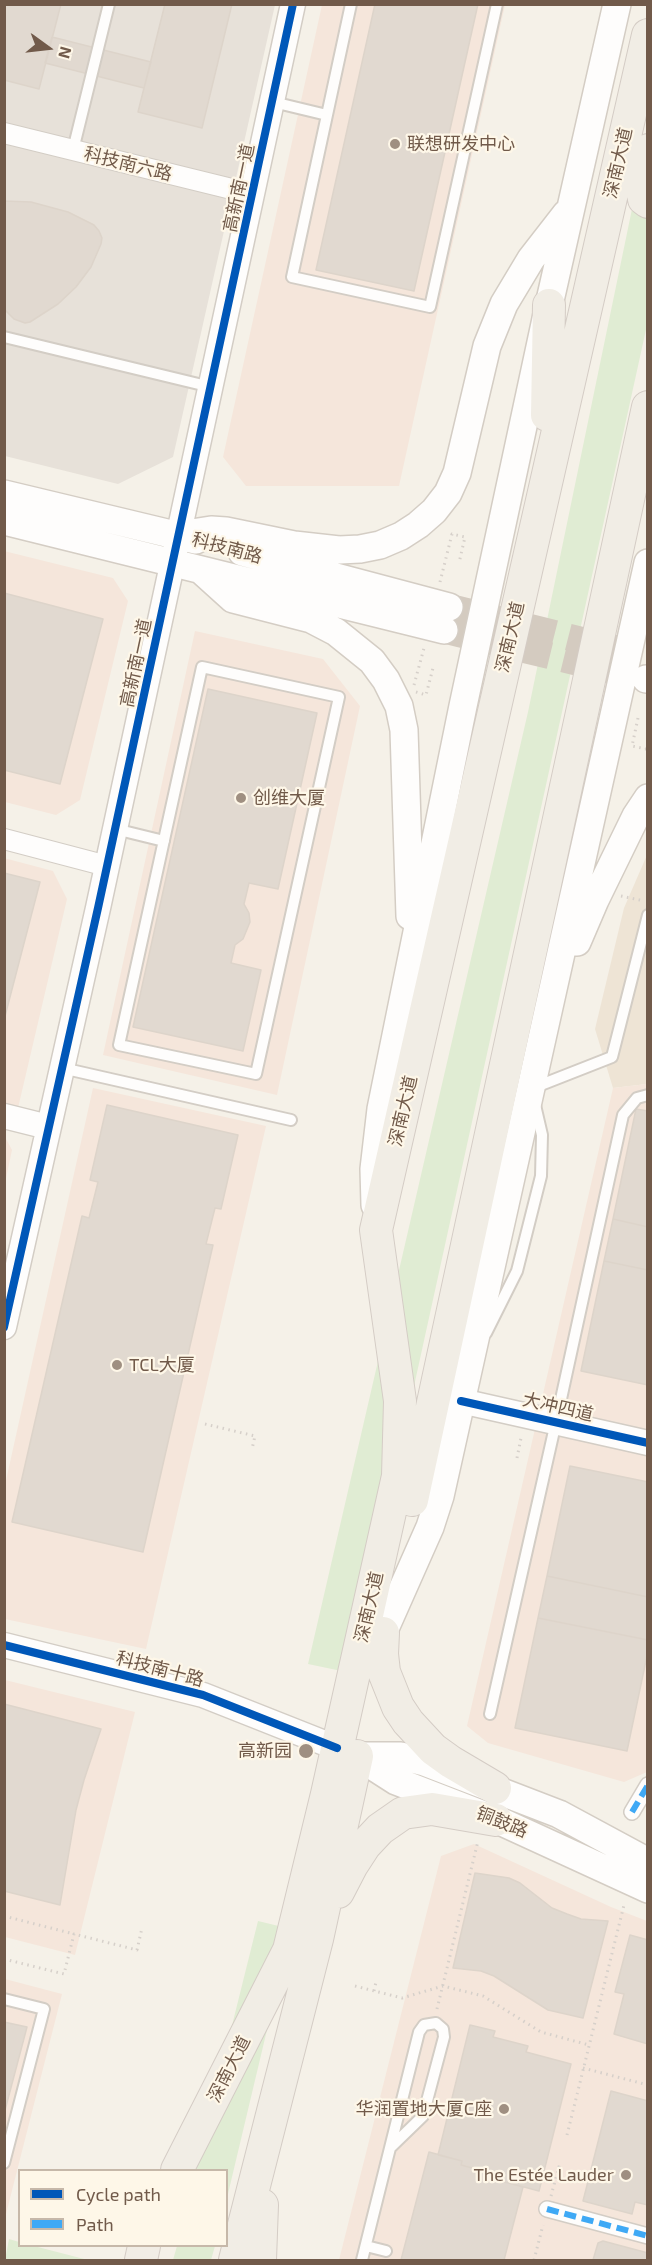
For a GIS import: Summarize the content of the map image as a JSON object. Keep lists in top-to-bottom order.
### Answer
{
  "streets": {
    "main road": ["深南大道", "科技南路", "铜鼓路"],
    "street": [
      "科技南六路",
      "高新南一道",
      "大冲四道",
      "科技南十路"
    ]
  },
  "crossings": [
    ["深南大道", "科技南十路"],
    ["深南大道", "铜鼓路"],
    ["科技南六路", "高新南一道"],
    ["高新南一道", "科技南路"],
    ["科技南十路", "铜鼓路"]
  ],
  "places": [
    "联想研发中心",
    "创维大厦",
    "TCL大厦",
    "高新园",
    "华润置地大厦C座",
    "The Estée Lauder"
  ],
  "legend": ["Cycle path", "Path"],
  "north": "right"
}
